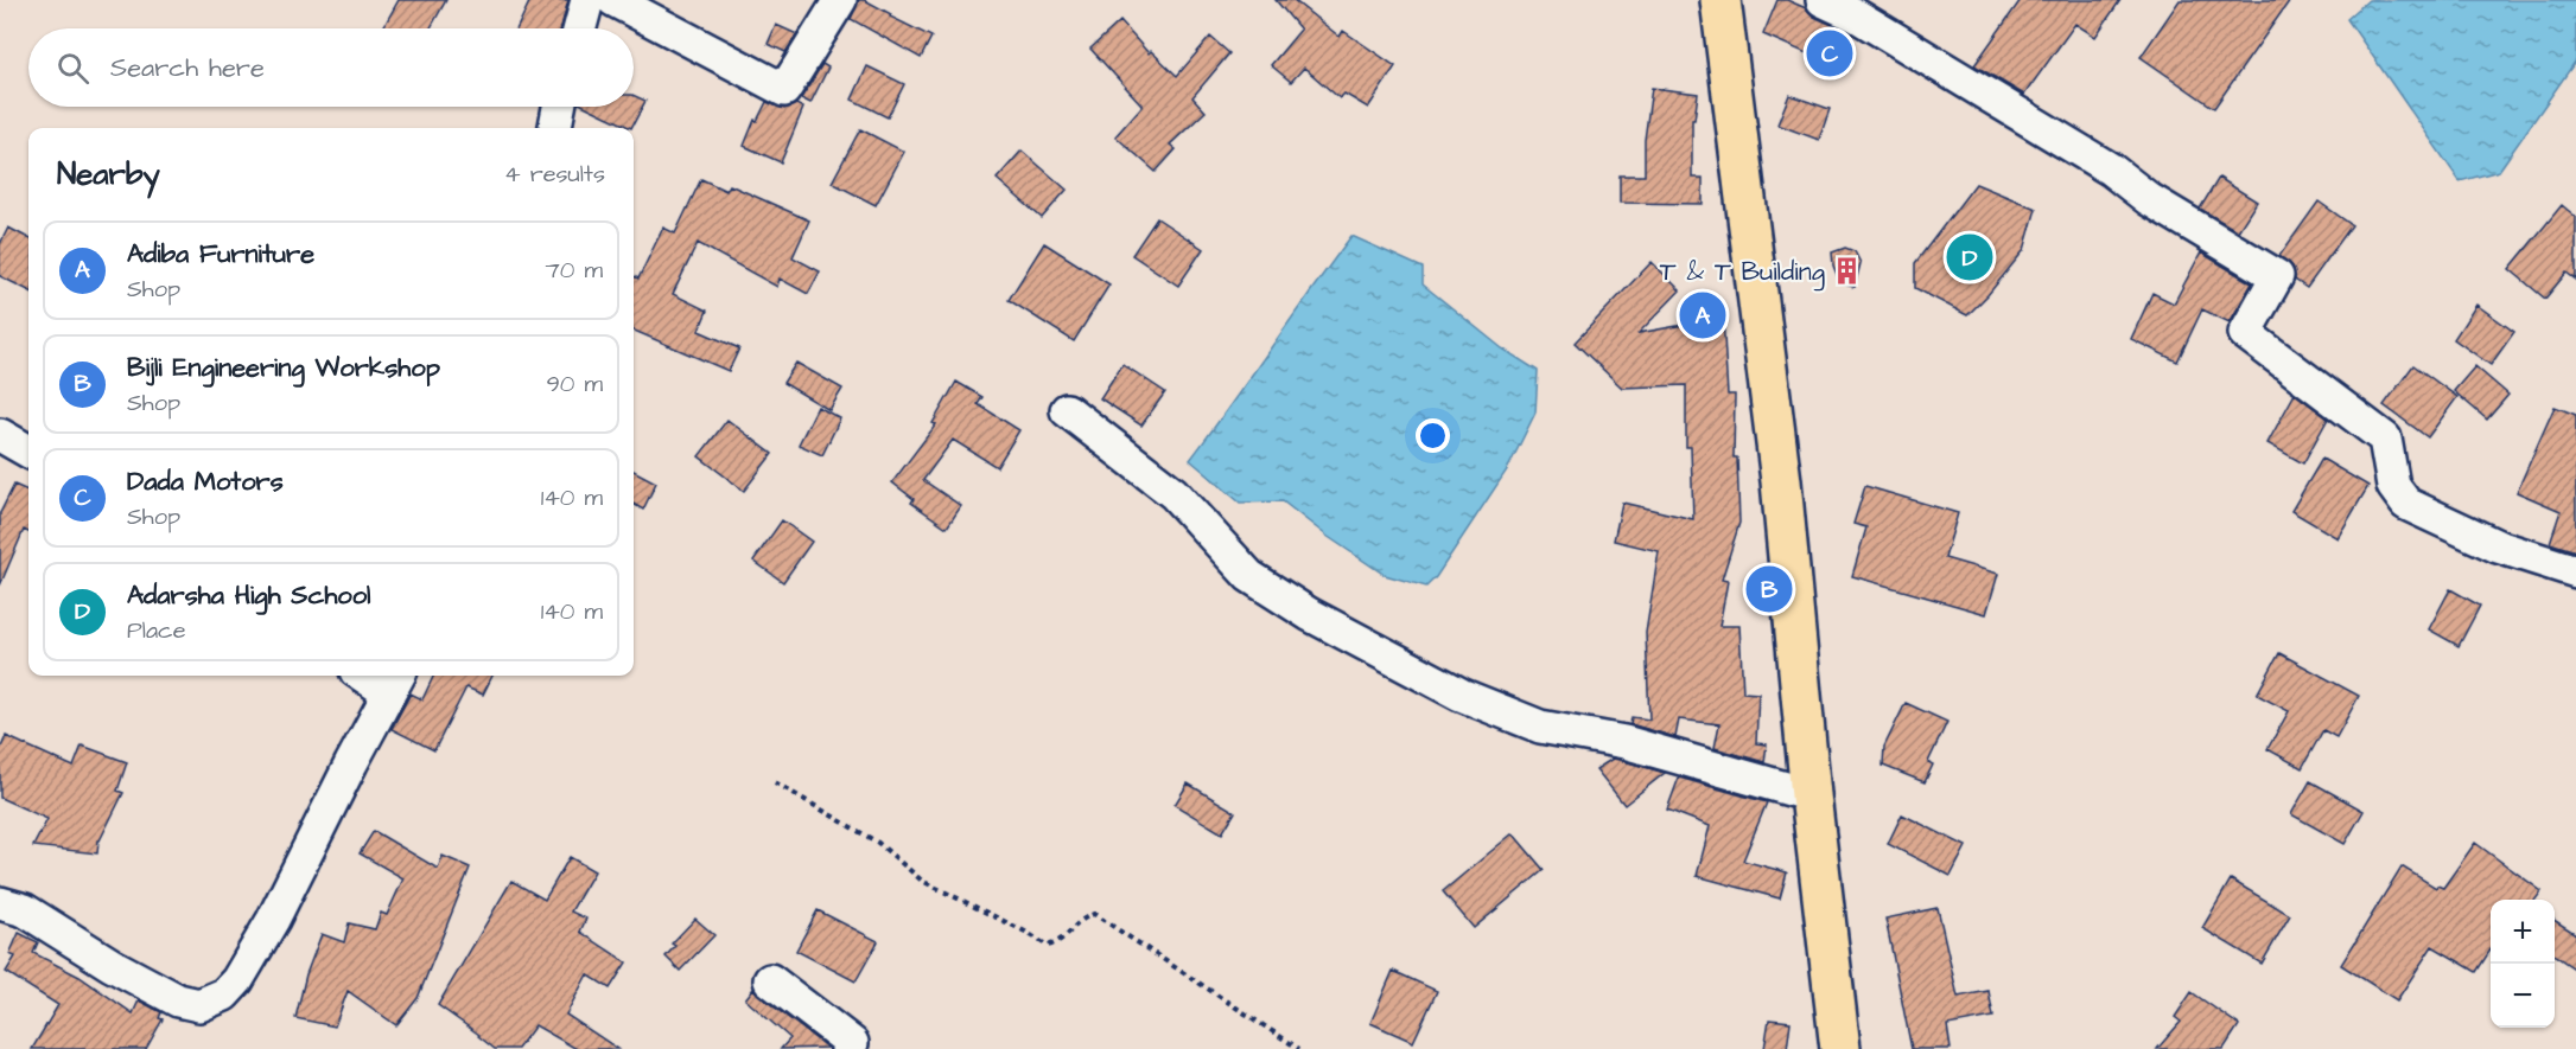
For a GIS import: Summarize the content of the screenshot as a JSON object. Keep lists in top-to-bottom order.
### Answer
{
  "places": {
    "building": ["T & T Building"]
  },
  "page": {
    "pins": [
      "C",
      "D",
      "A",
      "B"
    ],
    "search": "Search here",
    "heading": ["Nearby", "4 results"],
    "list": [
      {
        "mark": "A",
        "name": "Adiba Furniture",
        "note": "Shop",
        "value": "70 m"
      },
      {
        "mark": "B",
        "name": "Bijli Engineering Workshop",
        "note": "Shop",
        "value": "90 m"
      },
      {
        "mark": "C",
        "name": "Dada Motors",
        "note": "Shop",
        "value": "140 m"
      },
      {
        "mark": "D",
        "name": "Adarsha High School",
        "note": "Place",
        "value": "140 m"
      }
    ],
    "map_buttons": ["+", "−"]
  }
}
